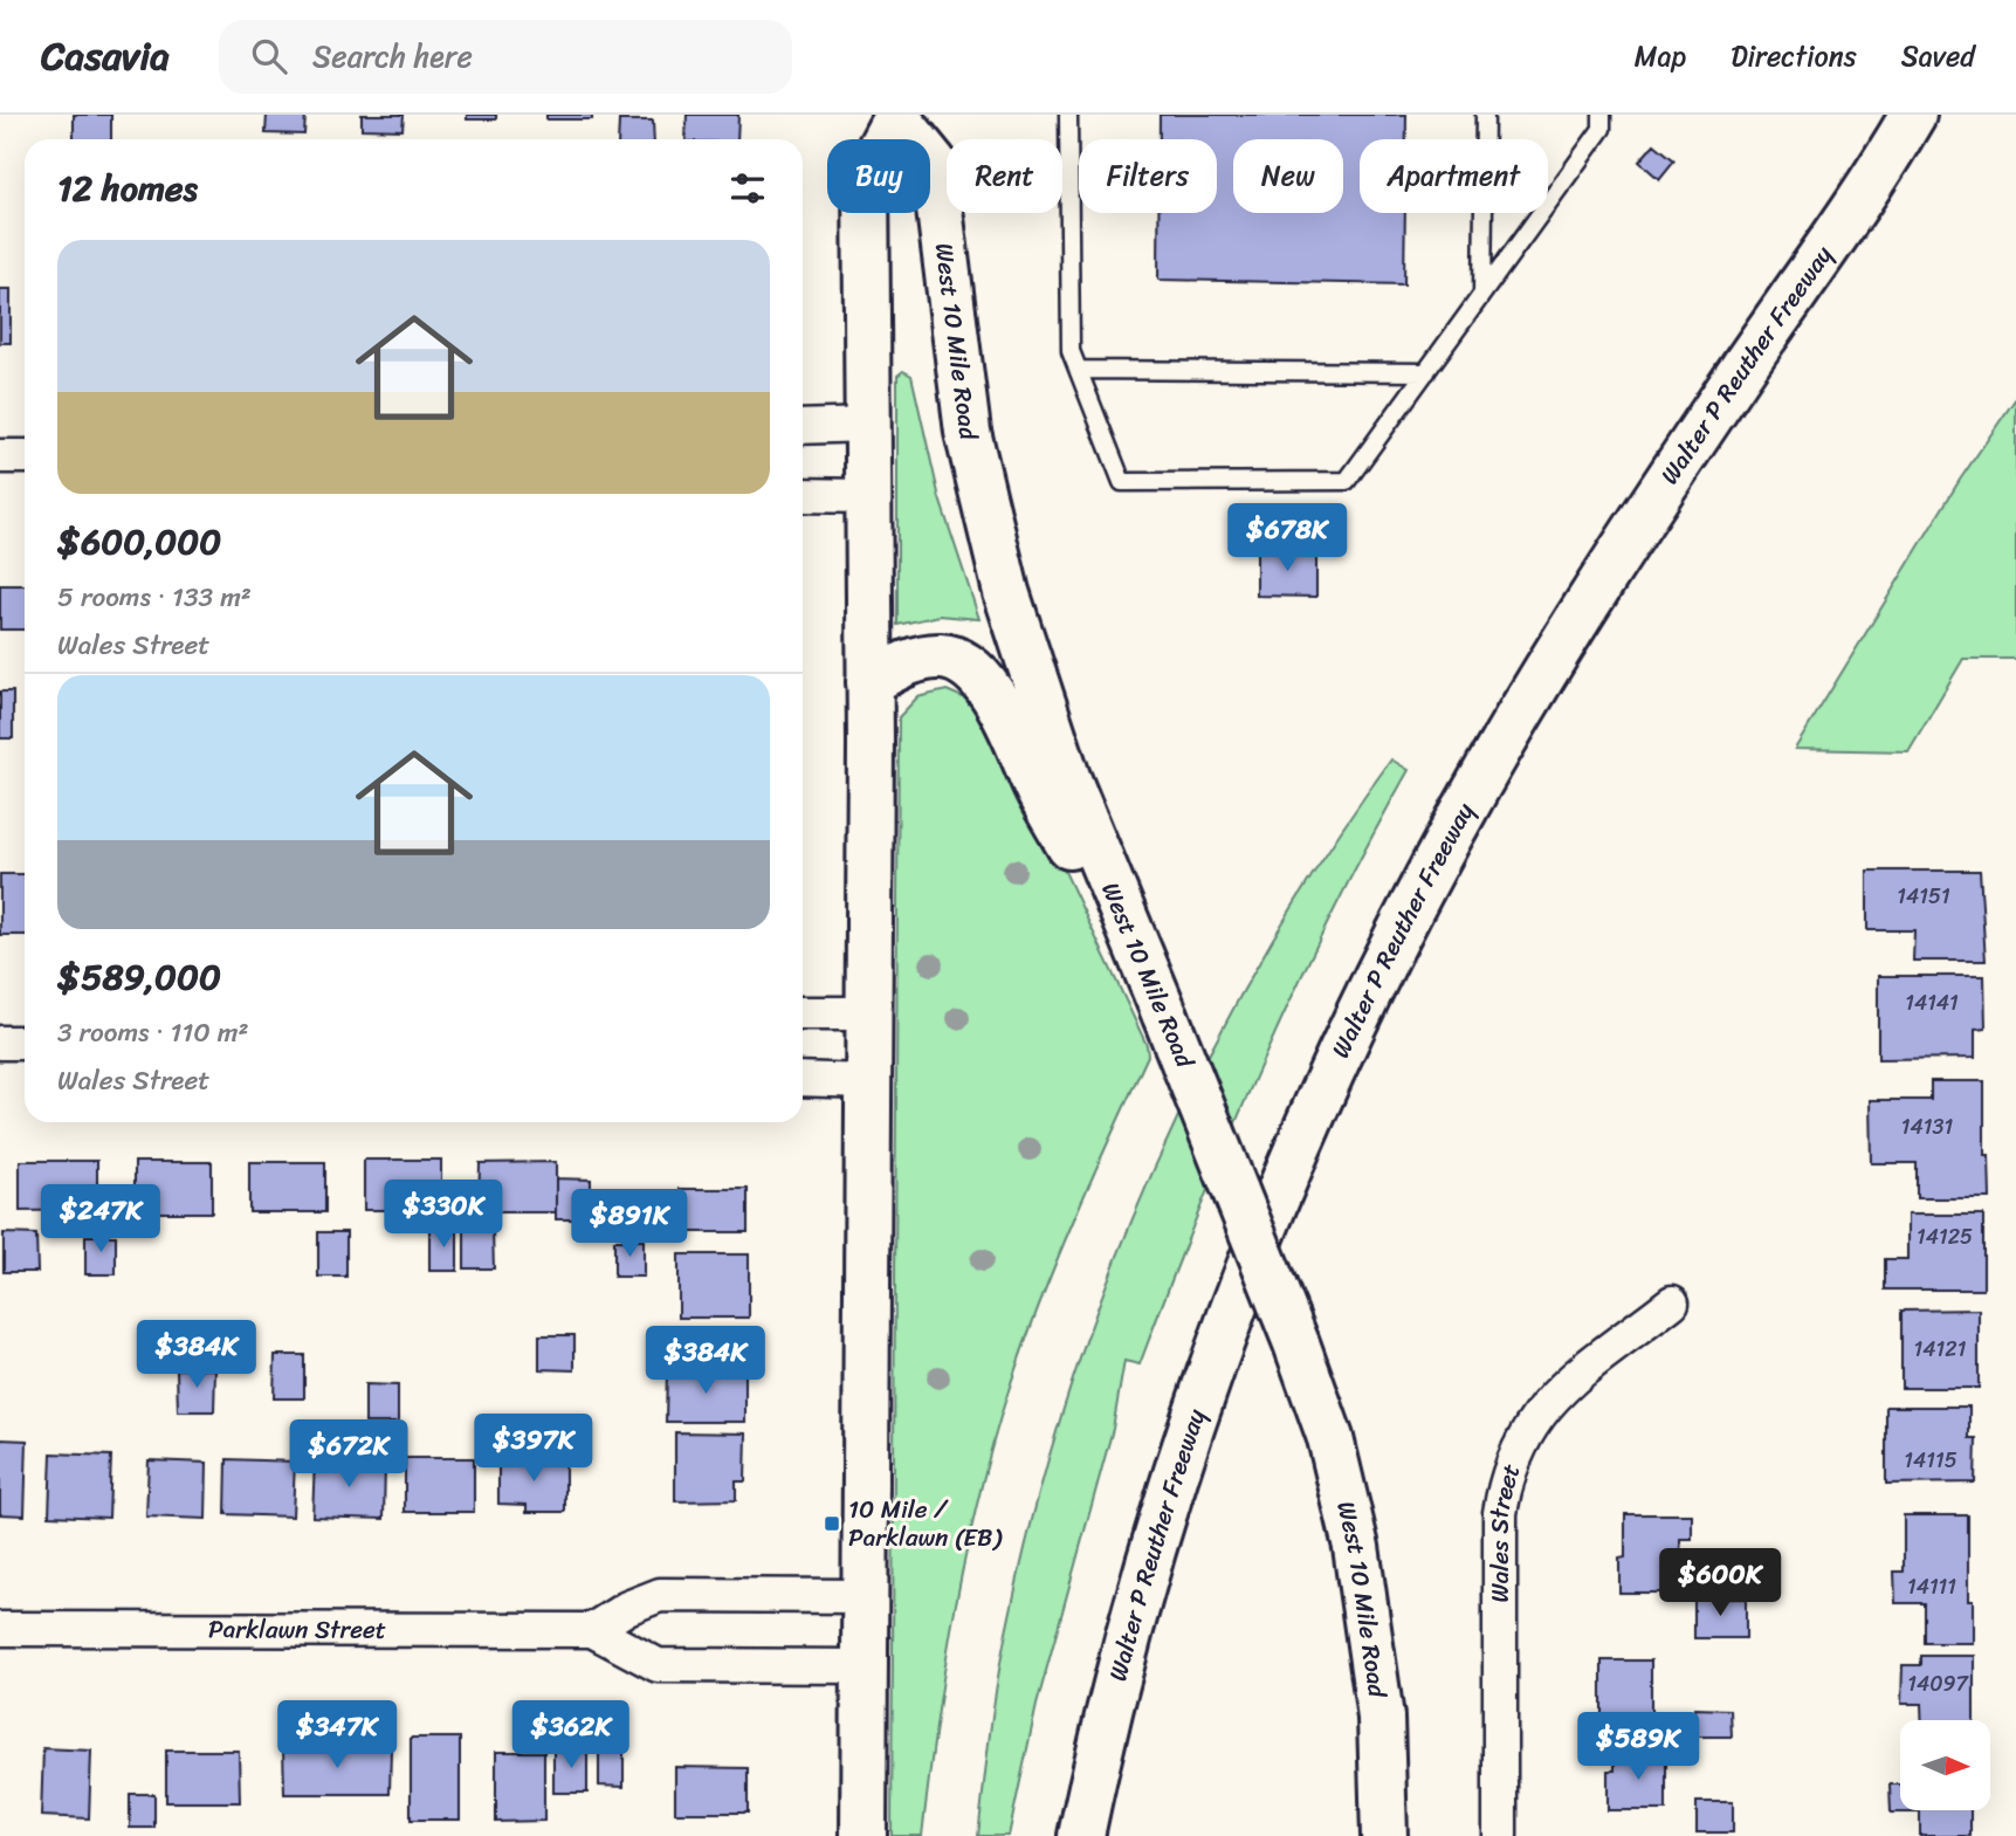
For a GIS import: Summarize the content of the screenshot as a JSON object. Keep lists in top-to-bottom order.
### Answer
{
  "streets": {
    "main road": ["West 10 Mile Road", "Walter P Reuther Freeway"],
    "street": ["Wales Street", "Parklawn Street"]
  },
  "crossings": [
    ["West 10 Mile Road", "Parklawn Street"]
  ],
  "places": {
    "transit": ["10 Mile / Parklawn (EB)"]
  },
  "house_numbers": [
    "14151",
    "14141",
    "14131",
    "14125",
    "14121",
    "14115",
    "14111",
    "14097"
  ],
  "north": "right",
  "page": {
    "header": "Casavia",
    "search": "Search here",
    "nav": ["Map", "Directions", "Saved"],
    "chip": [
      "Buy",
      "Rent",
      "Filters",
      "New",
      "Apartment"
    ],
    "heading": "12 homes",
    "list": [
      {
        "name": "$600,000",
        "note": "5 rooms · 133 m² · Wales Street"
      },
      {
        "name": "$589,000",
        "note": "3 rooms · 110 m² · Wales Street"
      }
    ],
    "price": [
      "$678K",
      "$330K",
      "$247K",
      "$891K",
      "$384K",
      "$384K",
      "$397K",
      "$672K",
      "$600K",
      "$347K",
      "$362K",
      "$589K"
    ]
  }
}
